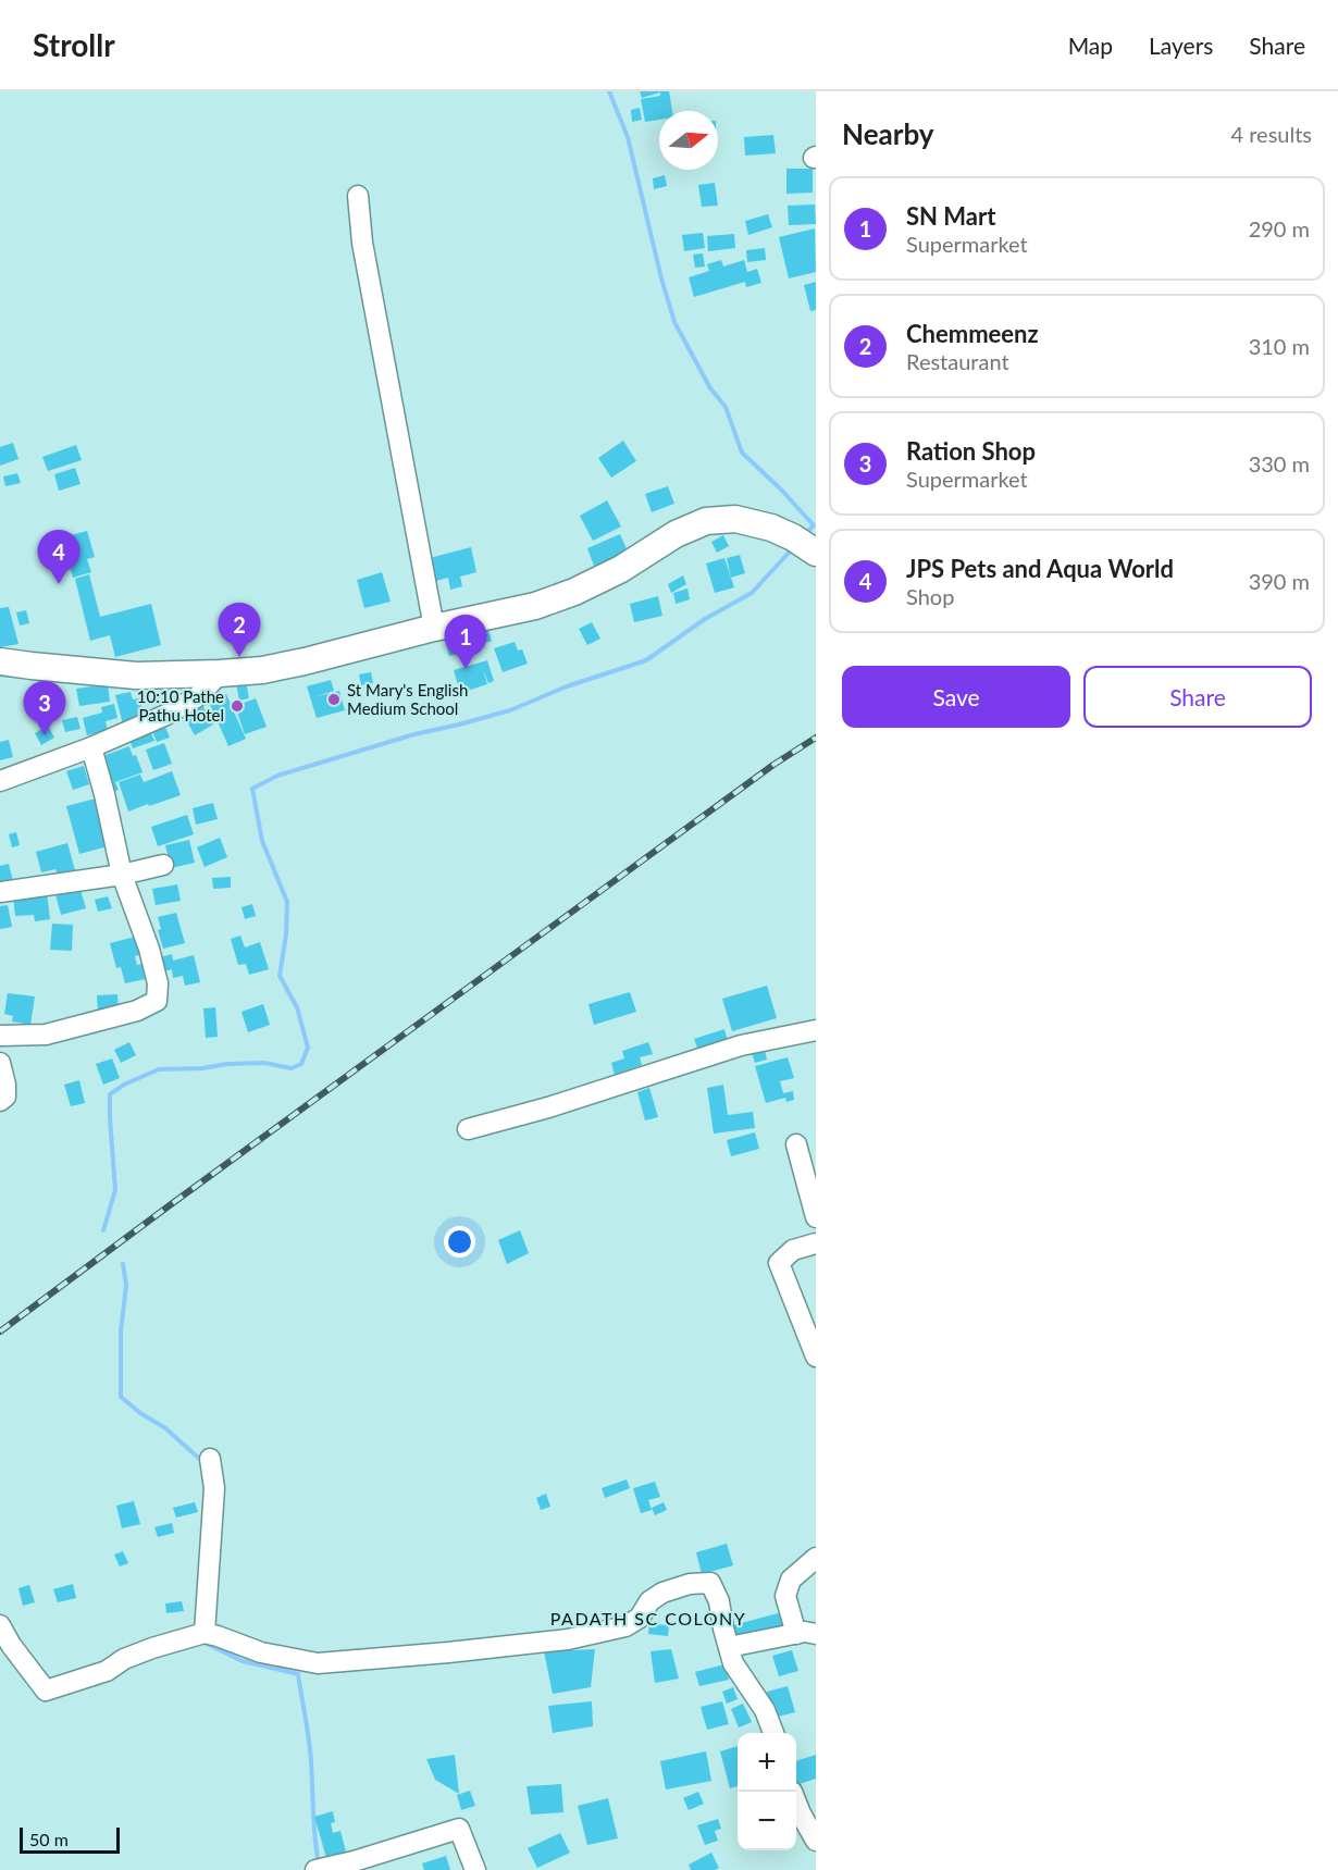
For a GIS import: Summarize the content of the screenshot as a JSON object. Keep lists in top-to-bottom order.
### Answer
{
  "districts": ["PADATH SC COLONY"],
  "places": ["St Mary's English Medium School", "10:10 Pathe Pathu Hotel"],
  "scale_bar": "50 m",
  "north": "right",
  "page": {
    "header": "Strollr",
    "nav": ["Map", "Layers", "Share"],
    "heading": ["Nearby", "4 results"],
    "list": [
      {
        "mark": "1",
        "name": "SN Mart",
        "note": "Supermarket",
        "value": "290 m"
      },
      {
        "mark": "2",
        "name": "Chemmeenz",
        "note": "Restaurant",
        "value": "310 m"
      },
      {
        "mark": "3",
        "name": "Ration Shop",
        "note": "Supermarket",
        "value": "330 m"
      },
      {
        "mark": "4",
        "name": "JPS Pets and Aqua World",
        "note": "Shop",
        "value": "390 m"
      }
    ],
    "pins": [
      "4",
      "2",
      "1",
      "3"
    ],
    "buttons": ["Save", "Share"],
    "map_buttons": ["+", "−"],
    "scale": "50 m"
  }
}
